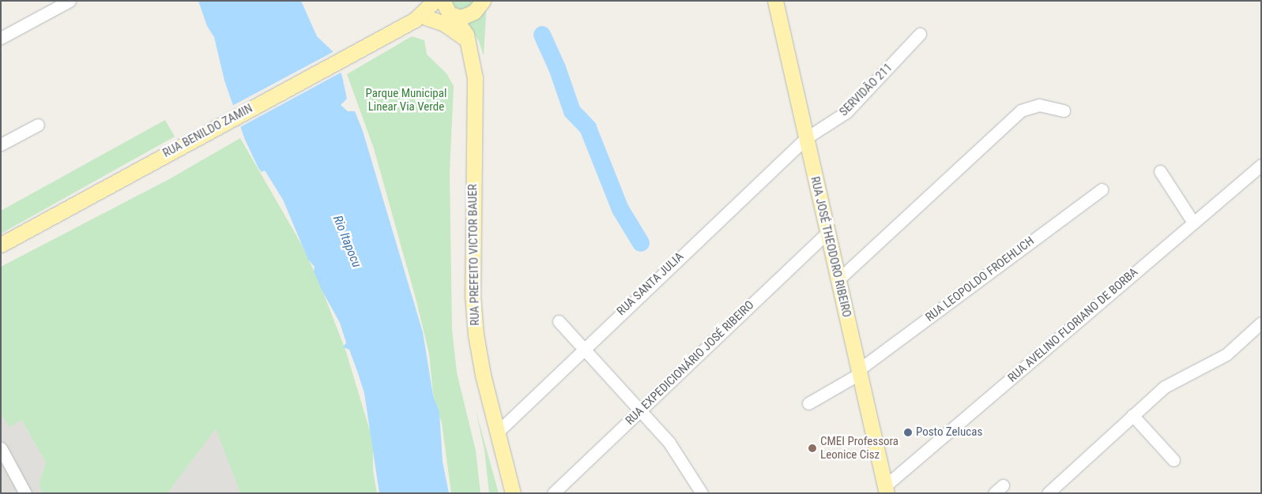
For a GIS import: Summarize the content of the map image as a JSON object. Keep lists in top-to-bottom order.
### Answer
{
  "streets": {
    "main road": ["RUA BENILDO ZAMIN", "RUA JOSÉ THEODORO RIBEIRO", "RUA PREFEITO VICTOR BAUER"],
    "street": [
      "SERVIDÃO 211",
      "RUA LEOPOLDO FROEHLICH",
      "RUA SANTA JULIA",
      "RUA AVELINO FLORIANO DE BORBA",
      "RUA EXPEDICIONÁRIO JOSÉ RIBEIRO"
    ]
  },
  "crossings": [
    ["SERVIDÃO 211", "RUA JOSÉ THEODORO RIBEIRO"],
    ["SERVIDÃO 211", "RUA SANTA JULIA"],
    ["RUA BENILDO ZAMIN", "RUA PREFEITO VICTOR BAUER"],
    ["RUA JOSÉ THEODORO RIBEIRO", "RUA LEOPOLDO FROEHLICH"],
    ["RUA JOSÉ THEODORO RIBEIRO", "RUA SANTA JULIA"],
    ["RUA JOSÉ THEODORO RIBEIRO", "RUA AVELINO FLORIANO DE BORBA"],
    ["RUA JOSÉ THEODORO RIBEIRO", "RUA EXPEDICIONÁRIO JOSÉ RIBEIRO"],
    ["RUA PREFEITO VICTOR BAUER", "RUA SANTA JULIA"]
  ],
  "water": ["Rio Itapocu"],
  "parks": ["Parque Municipal Linear Via Verde"],
  "places": ["Posto Zelucas", "CMEI Professora Leonice Cisz"]
}
